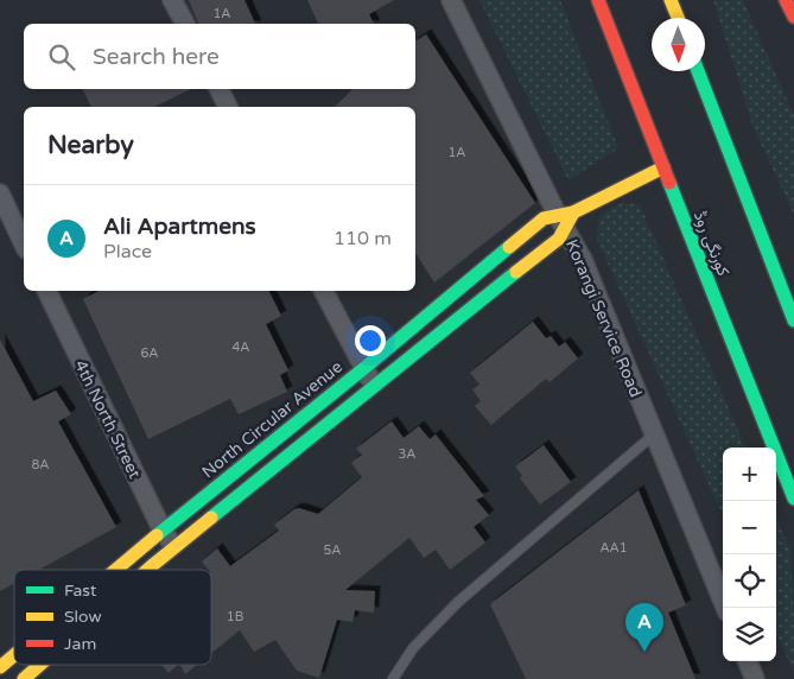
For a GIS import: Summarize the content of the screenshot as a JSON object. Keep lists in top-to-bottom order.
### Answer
{
  "streets": {
    "street": [
      "کورنگی روڈ",
      "Korangi Service Road",
      "4th North Street",
      "North Circular Avenue"
    ]
  },
  "crossings": [
    ["کورنگی روڈ", "North Circular Avenue"],
    ["Korangi Service Road", "North Circular Avenue"],
    ["4th North Street", "North Circular Avenue"]
  ],
  "house_numbers": [
    "1A",
    "1A",
    "4A",
    "6A",
    "3A",
    "8A",
    "AA1",
    "5A",
    "1B"
  ],
  "legend": ["Fast", "Slow", "Jam"],
  "north": "bottom",
  "page": {
    "search": "Search here",
    "heading": "Nearby",
    "list": [
      {
        "mark": "A",
        "name": "Ali Apartmens",
        "note": "Place",
        "value": "110 m"
      }
    ],
    "map_buttons": ["+", "−"],
    "pins": "A"
  }
}
